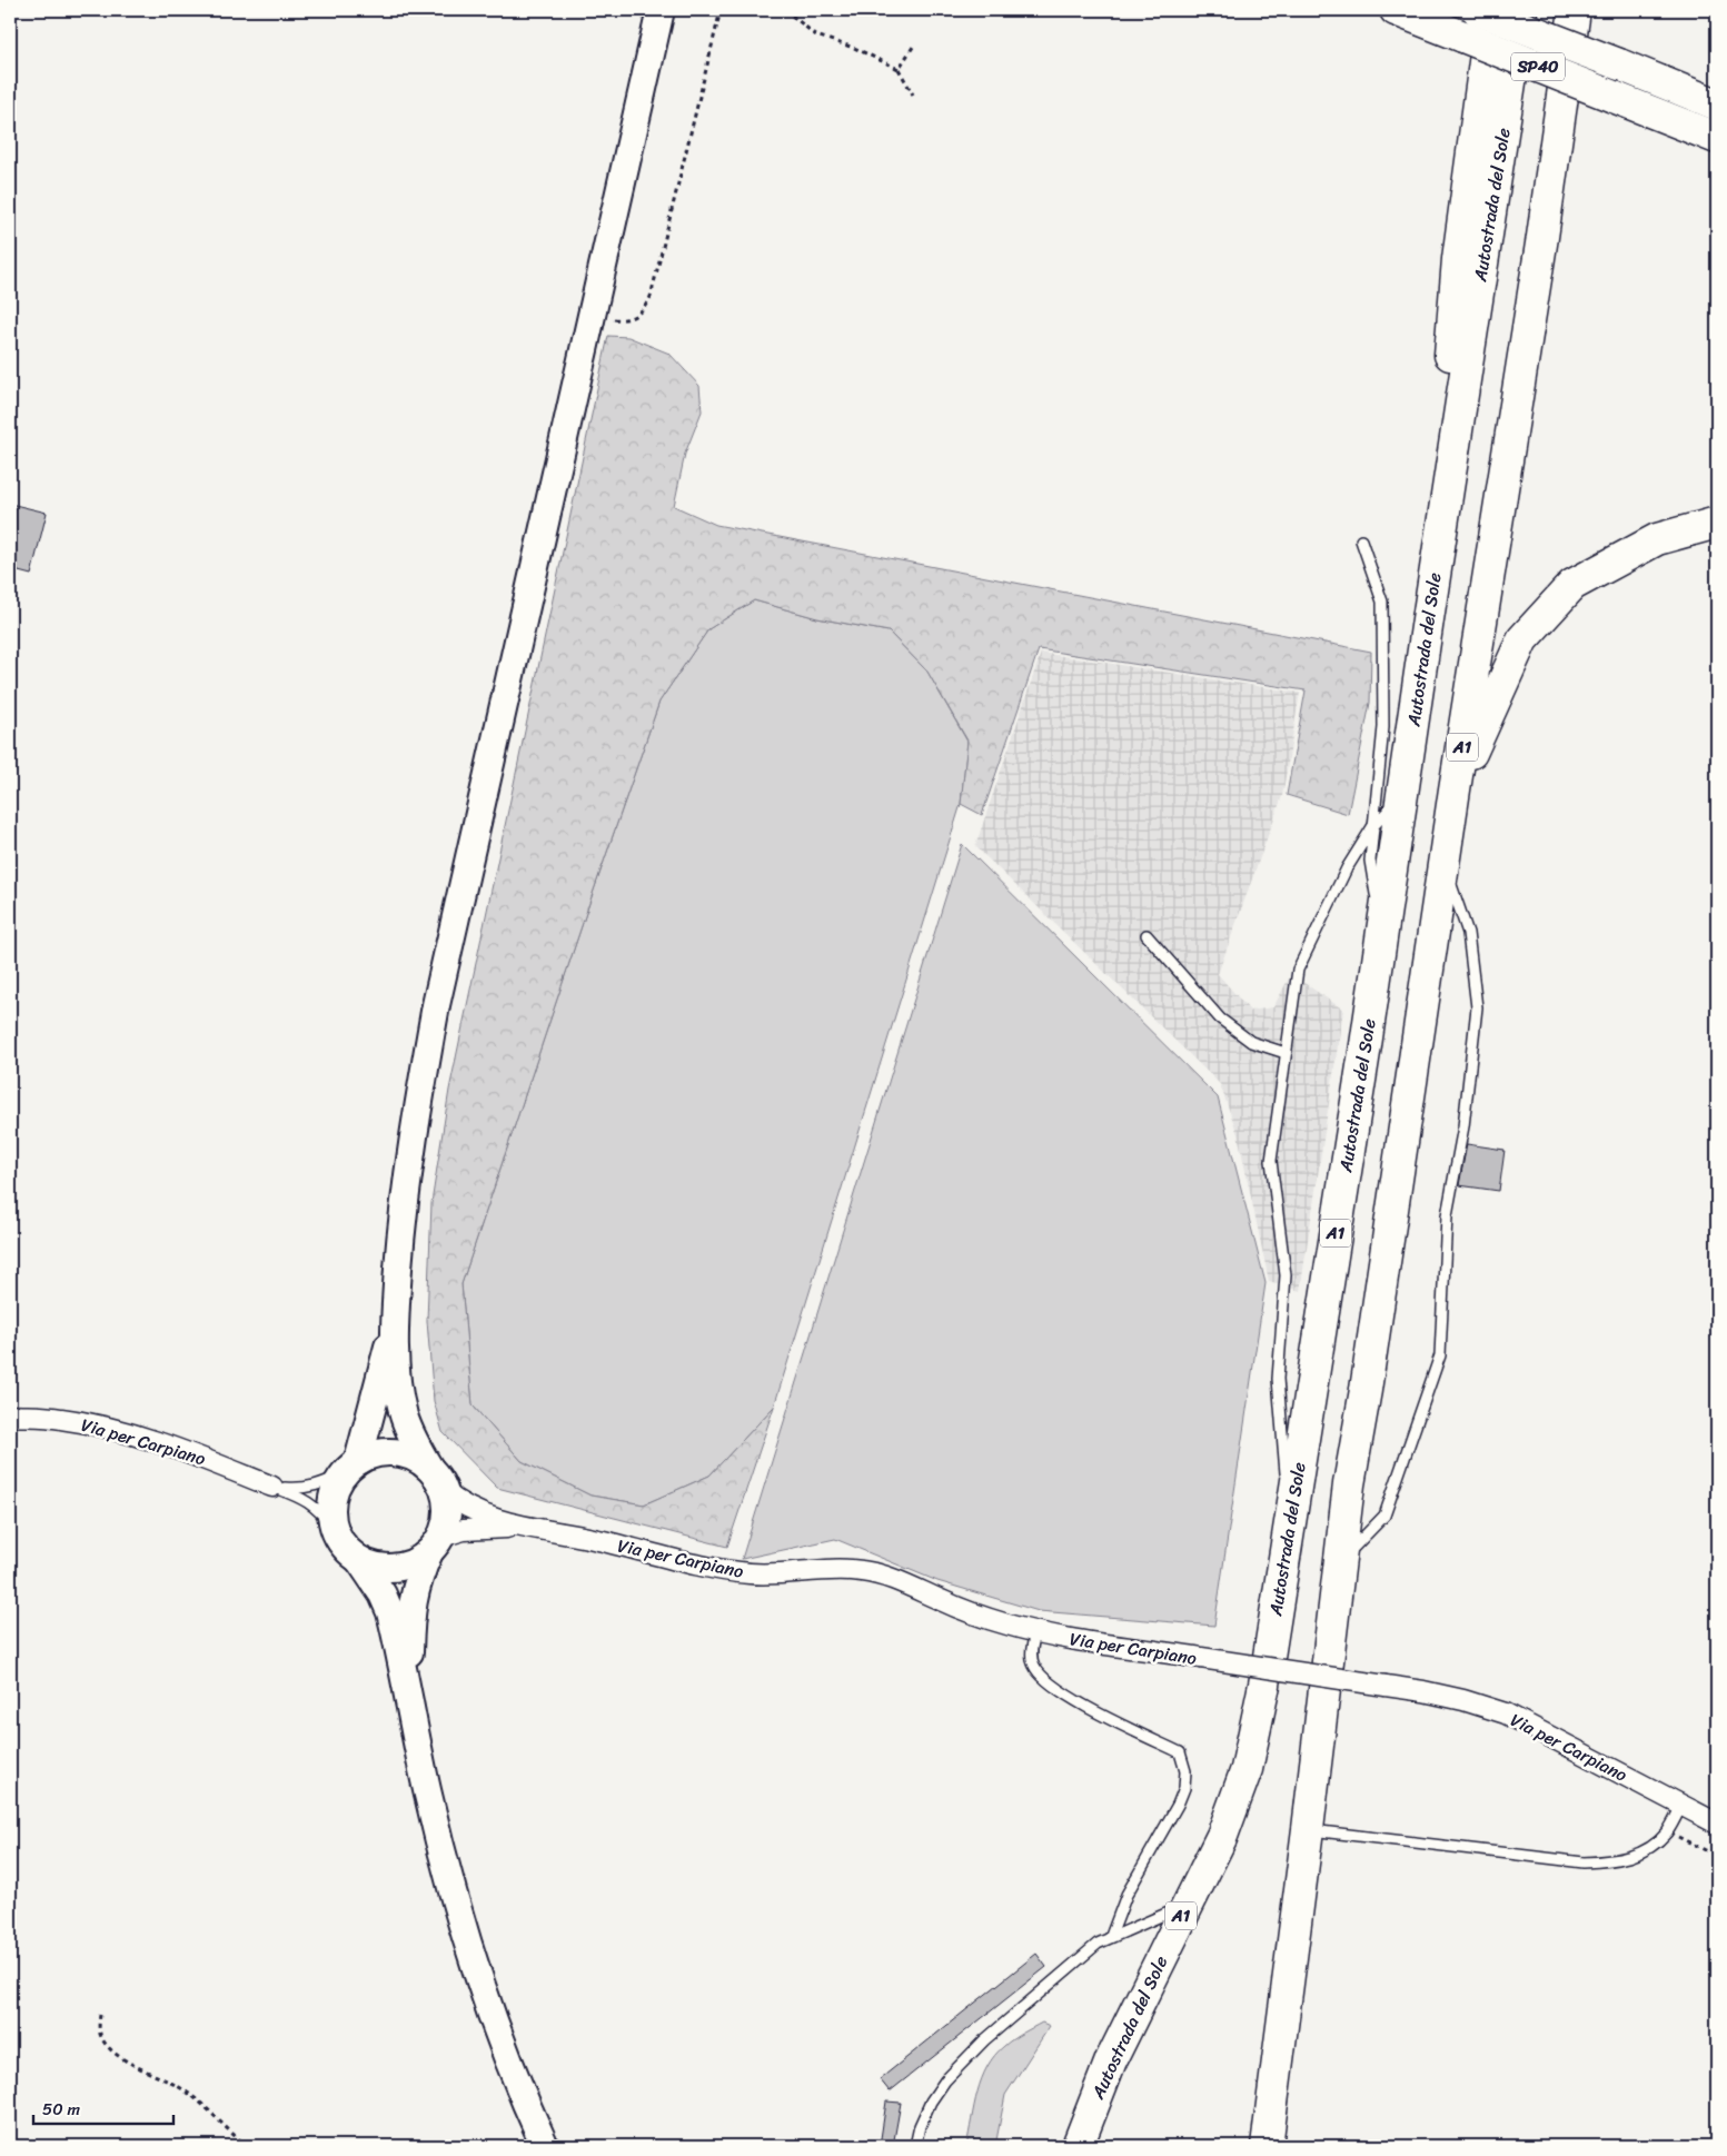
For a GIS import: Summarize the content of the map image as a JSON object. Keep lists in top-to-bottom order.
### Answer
{
  "streets": {
    "main road": ["SP40", "Autostrada del Sole", "A1"],
    "street": ["Via per Carpiano"]
  },
  "scale_bar": "50 m"
}
